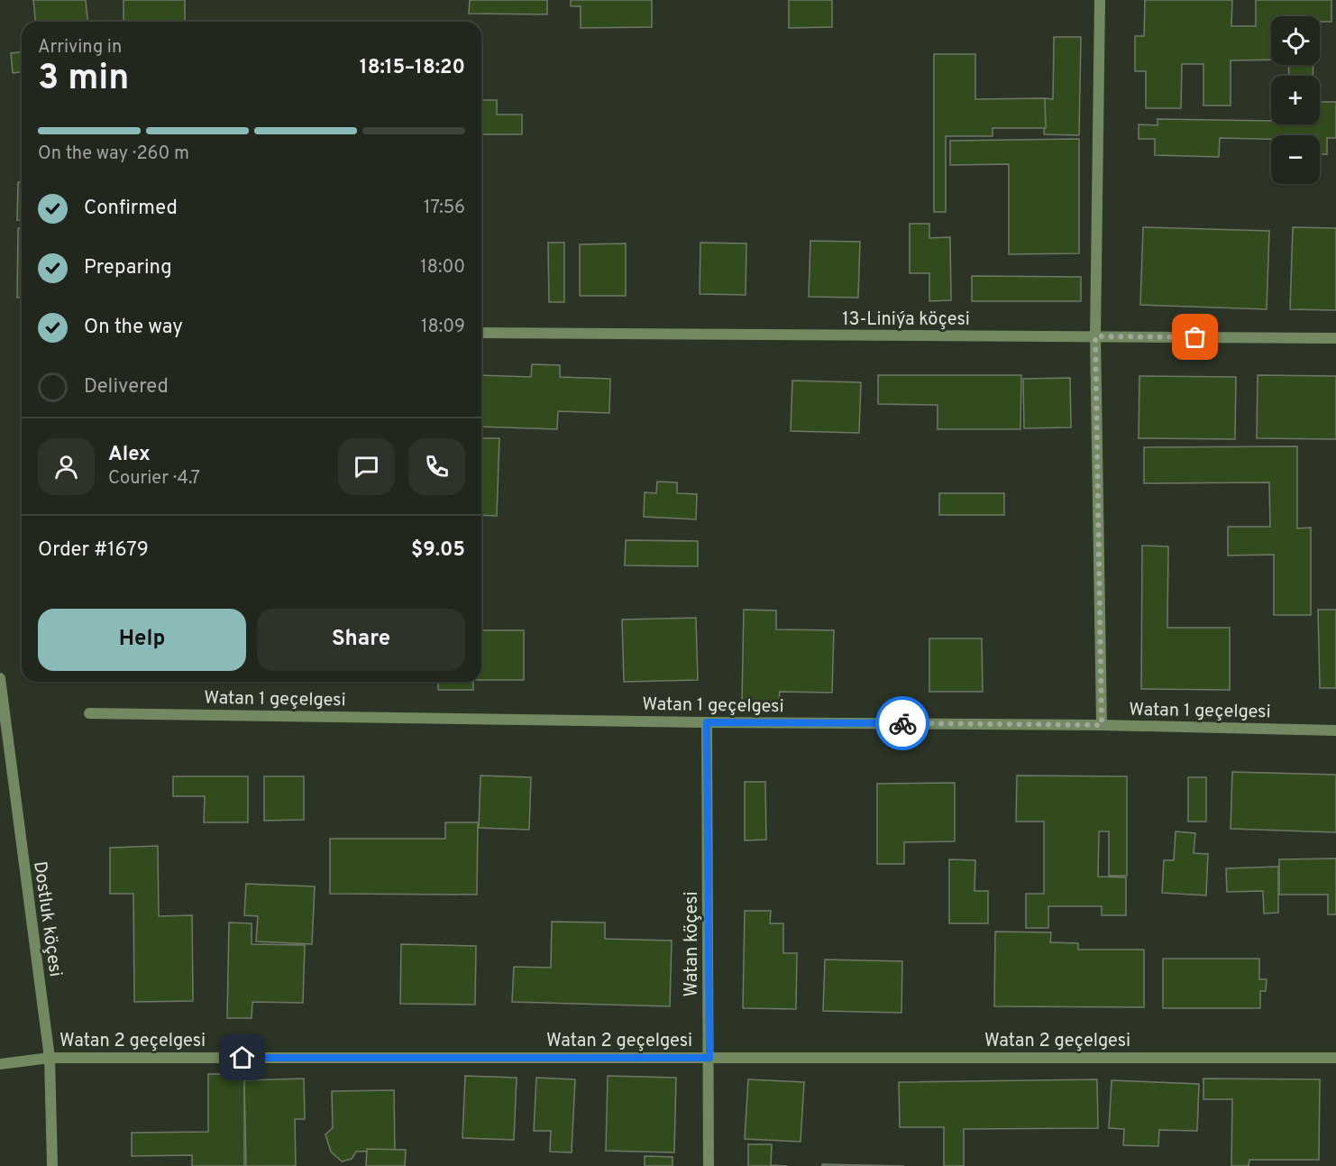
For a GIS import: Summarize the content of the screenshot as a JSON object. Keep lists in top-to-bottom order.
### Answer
{
  "streets": {
    "street": [
      "13-Liniýa köçesi",
      "Watan 1 geçelgesi",
      "Dostluk köçesi",
      "Watan köçesi",
      "Watan 2 geçelgesi"
    ]
  },
  "crossings": [
    ["Watan 1 geçelgesi", "Watan köçesi"],
    ["Dostluk köçesi", "Watan 2 geçelgesi"],
    ["Watan köçesi", "Watan 2 geçelgesi"]
  ],
  "page": {
    "map_buttons": ["+", "−"],
    "heading": ["3 min", "Arriving in", "18:15–18:20"],
    "panel": [
      "Alex",
      "Courier · 4.7",
      "Order #1679",
      "$9.05"
    ],
    "bar": "On the way · 260 m",
    "list": [
      ["Confirmed", "17:56"],
      ["Preparing", "18:00"],
      ["On the way", "18:09"],
      "Delivered"
    ],
    "buttons": ["Help", "Share"]
  }
}
